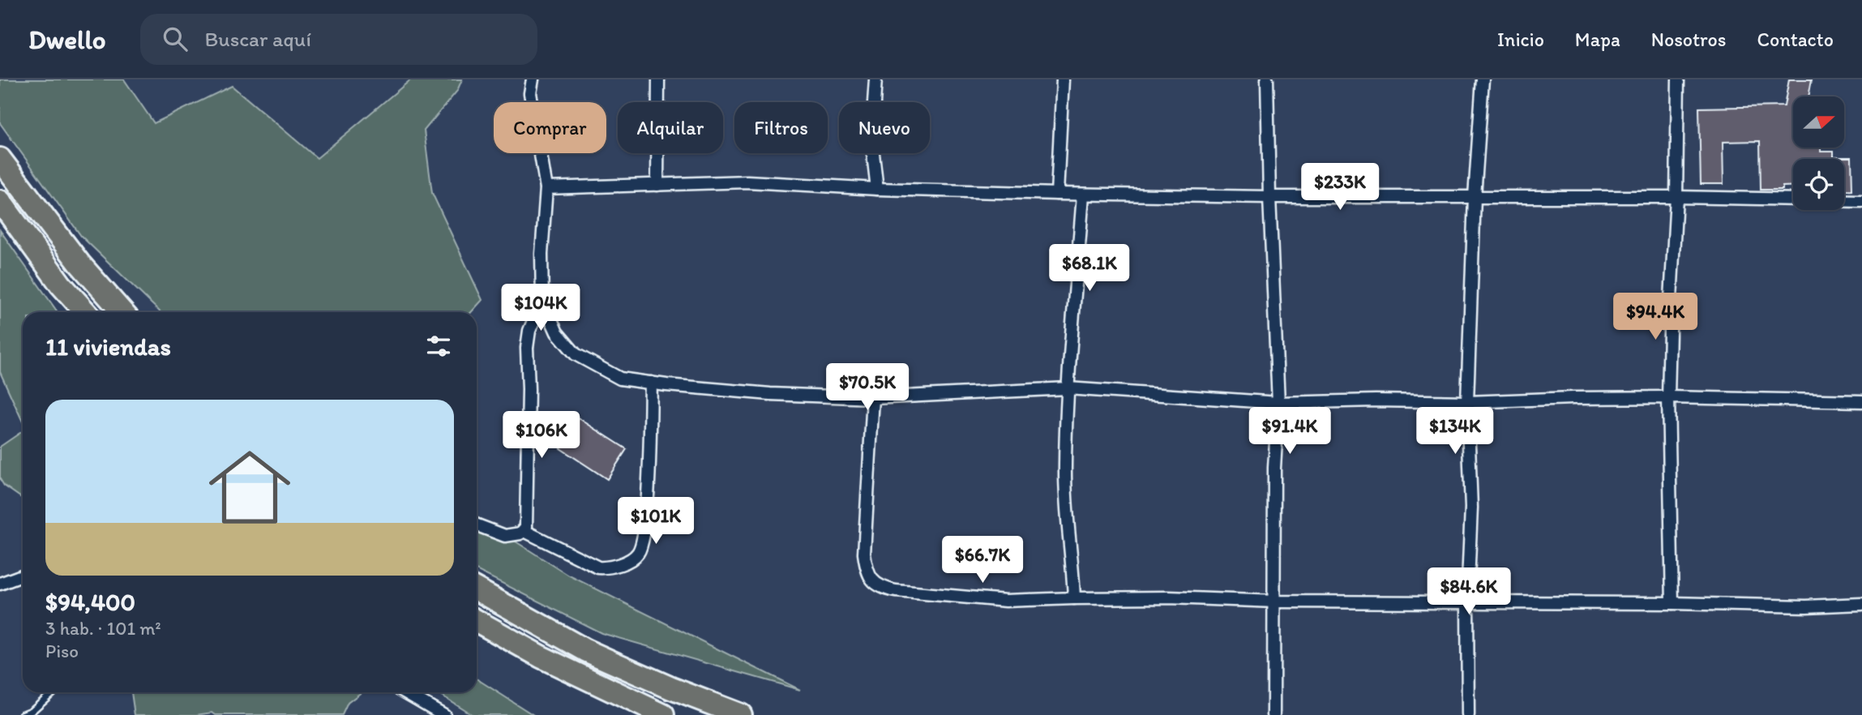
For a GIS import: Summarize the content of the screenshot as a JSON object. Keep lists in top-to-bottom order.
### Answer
{
  "north": "right",
  "page": {
    "header": "Dwello",
    "search": "Buscar aquí",
    "nav": [
      "Inicio",
      "Mapa",
      "Nosotros",
      "Contacto"
    ],
    "chip": [
      "Comprar",
      "Alquilar",
      "Filtros",
      "Nuevo"
    ],
    "price": [
      "$233K",
      "$68.1K",
      "$104K",
      "$94.4K",
      "$70.5K",
      "$91.4K",
      "$134K",
      "$106K",
      "$101K",
      "$66.7K",
      "$84.6K"
    ],
    "heading": "11 viviendas",
    "list": [
      {
        "name": "$94,400",
        "note": "3 hab. · 101 m² · Piso"
      }
    ]
  }
}
